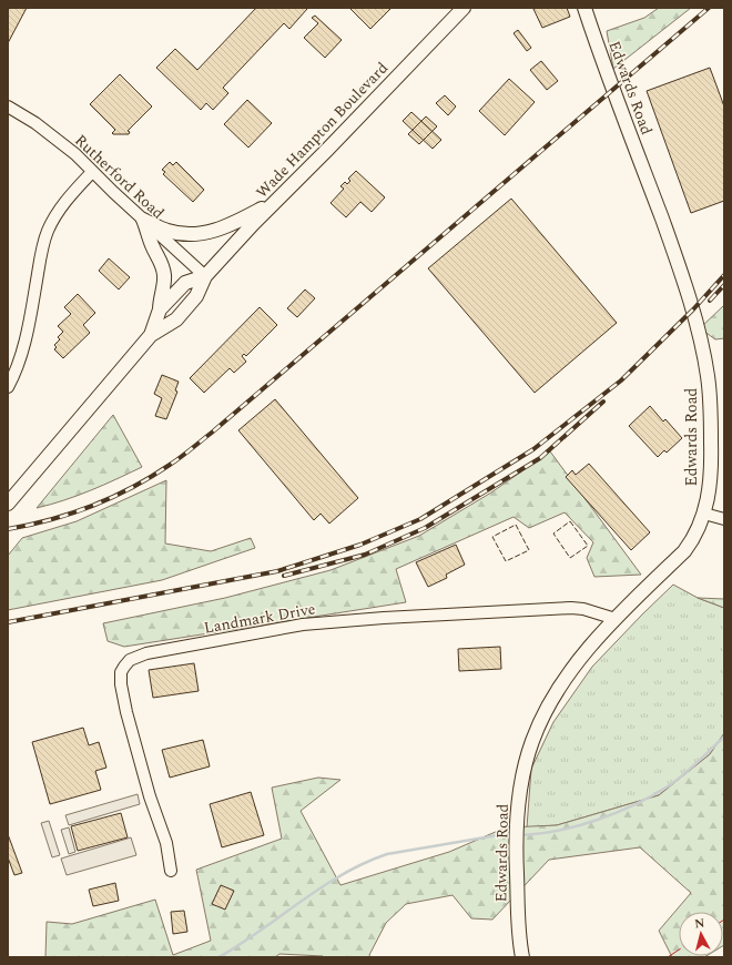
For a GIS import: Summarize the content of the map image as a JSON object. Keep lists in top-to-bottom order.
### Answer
{
  "streets": {
    "main road": ["Edwards Road", "Wade Hampton Boulevard"],
    "street": ["Rutherford Road", "Landmark Drive"]
  },
  "crossings": [
    ["Edwards Road", "Landmark Drive"],
    ["Wade Hampton Boulevard", "Rutherford Road"]
  ],
  "north": "top"
}
